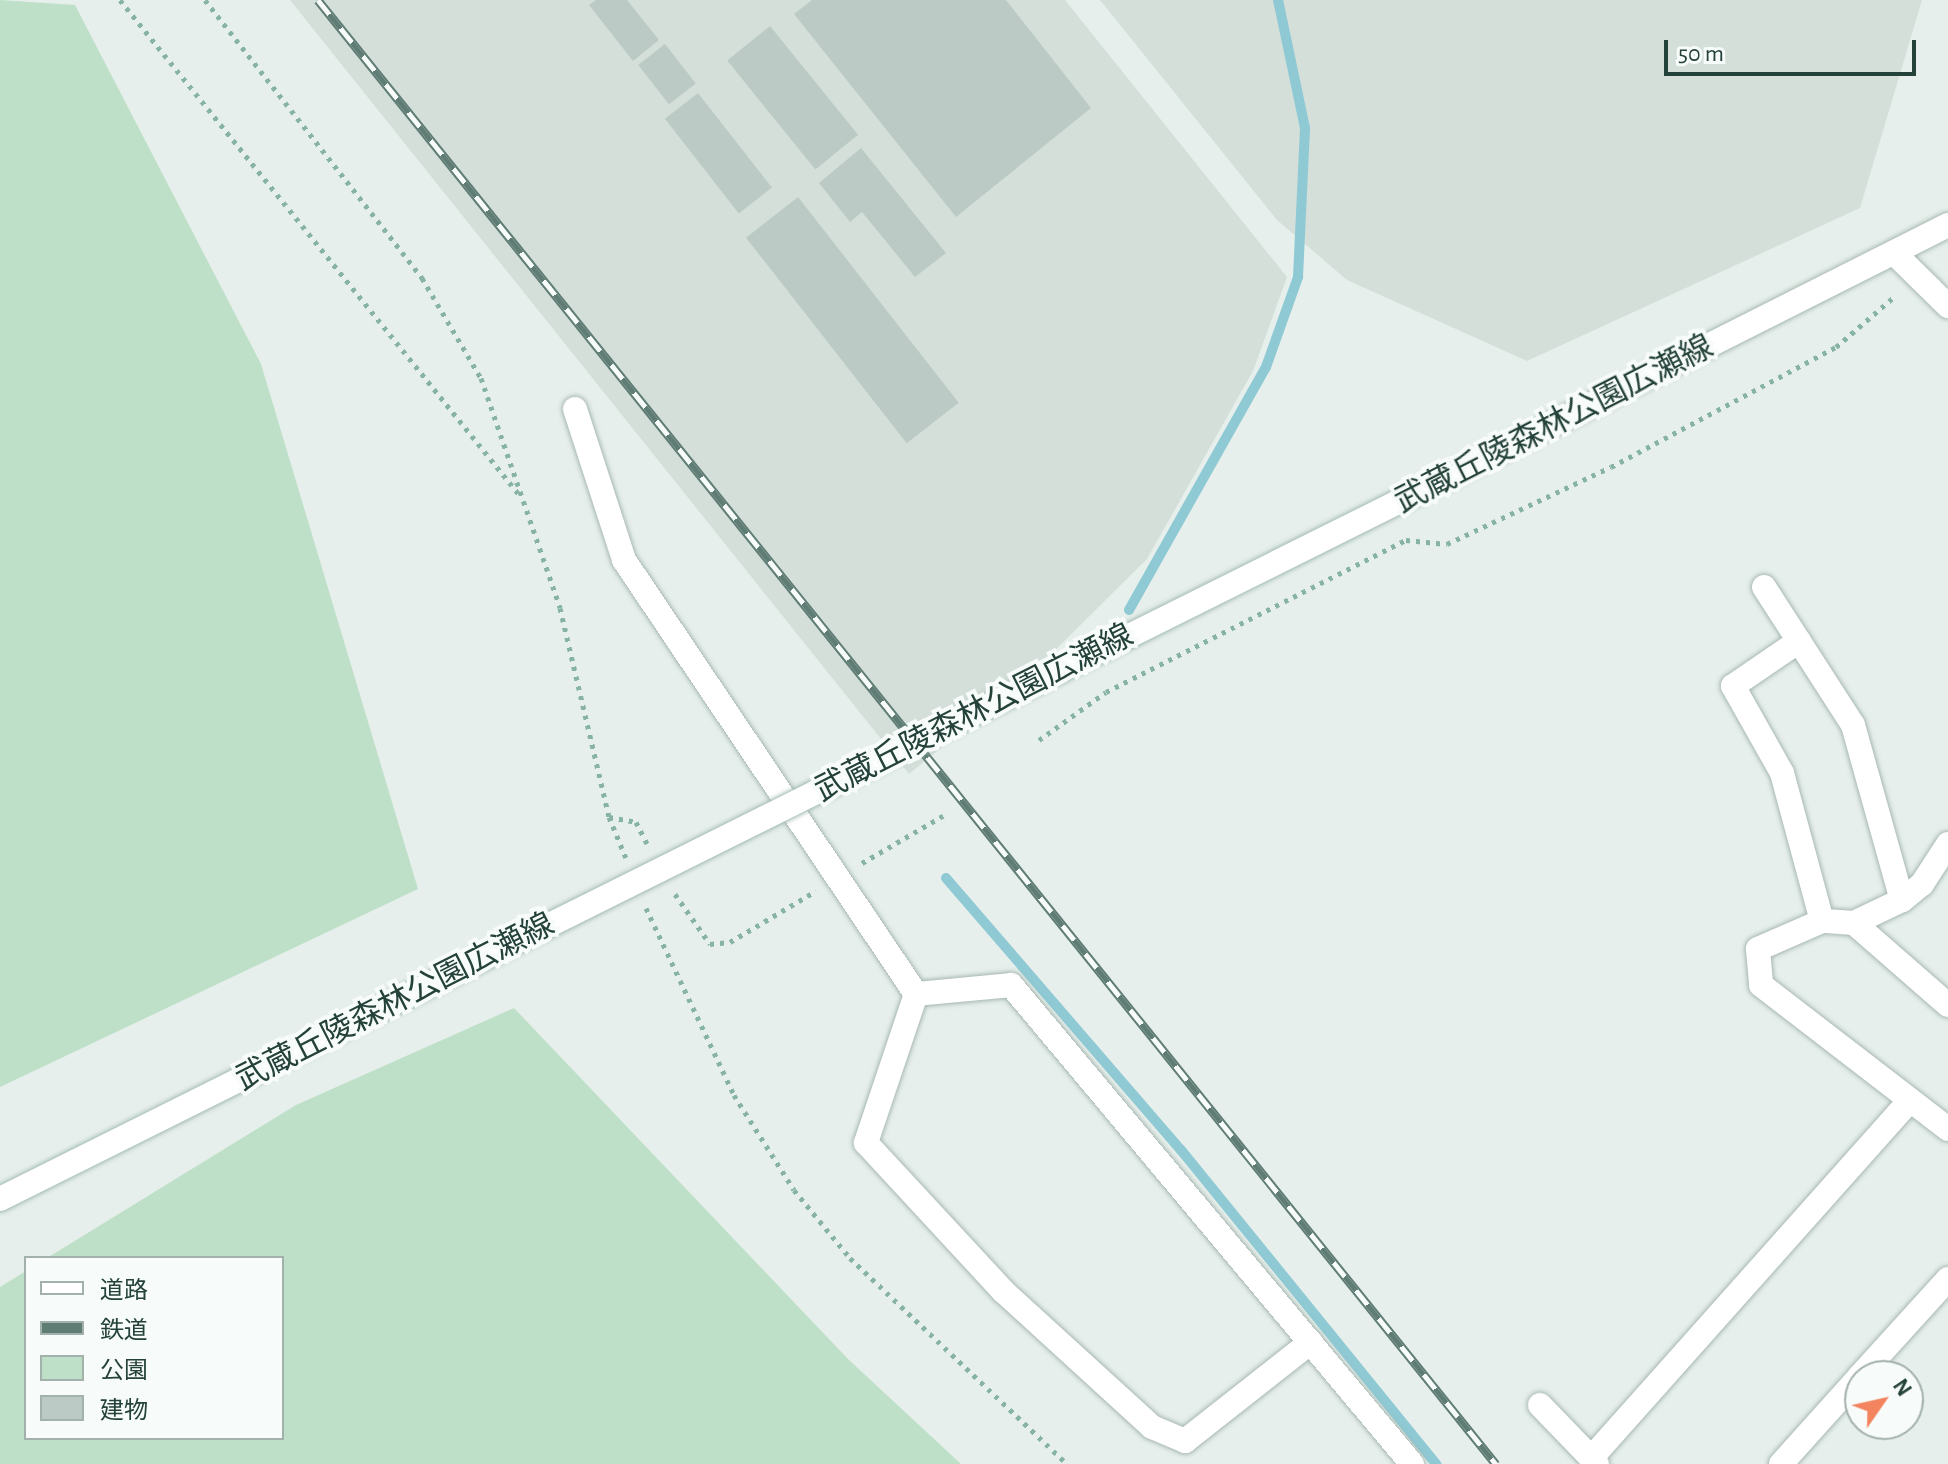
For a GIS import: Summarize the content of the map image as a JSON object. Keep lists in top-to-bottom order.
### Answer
{
  "streets": {
    "street": ["武蔵丘陵森林公園広瀬線"]
  },
  "legend": [
    "道路",
    "鉄道",
    "公園",
    "建物"
  ],
  "scale_bar": "50 m",
  "north": "top right"
}
